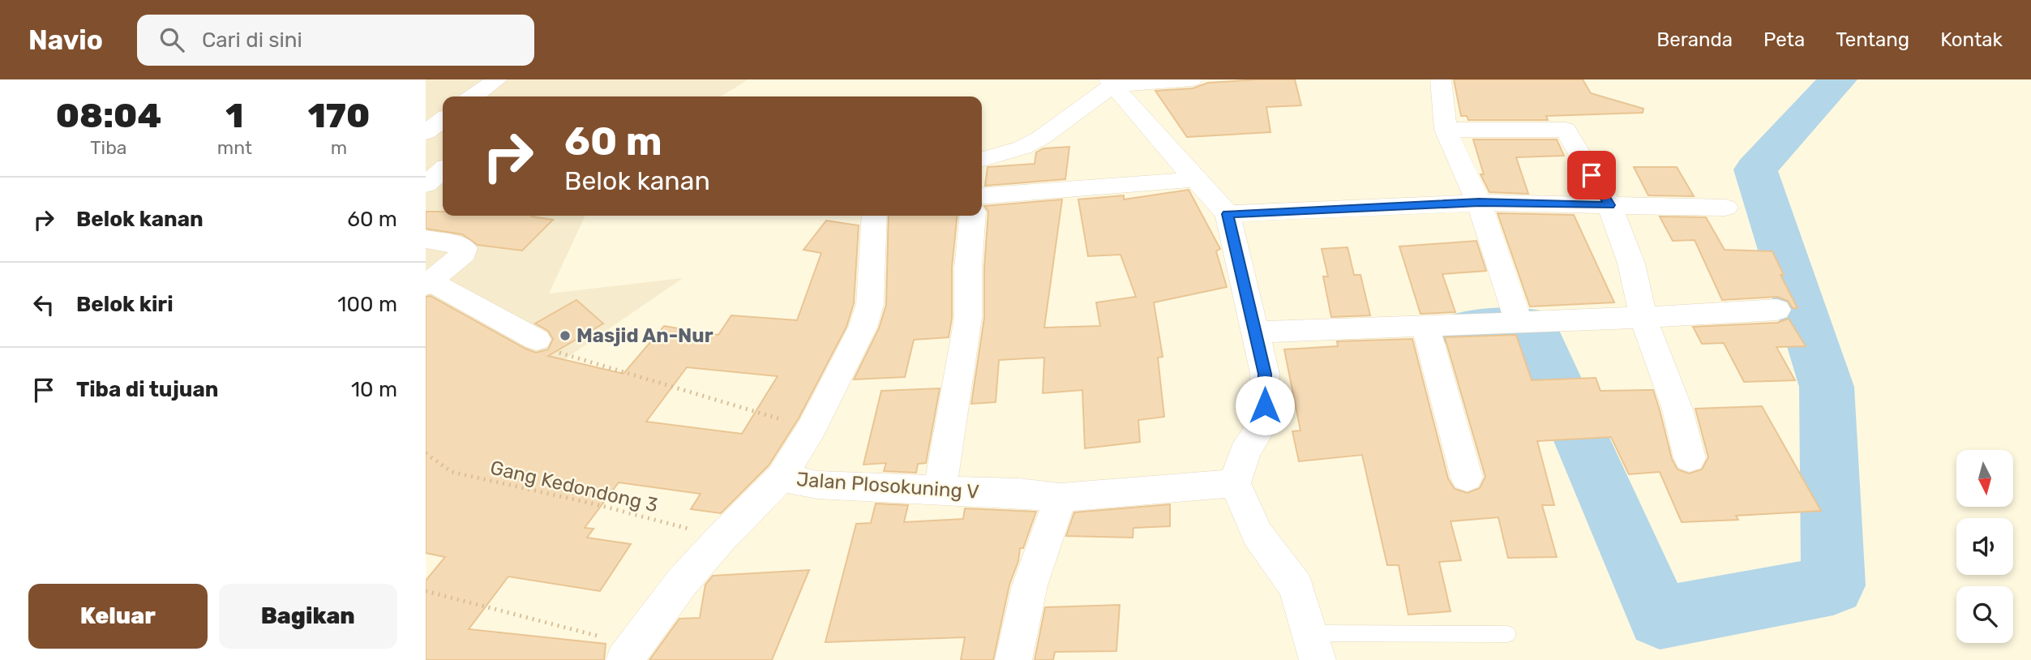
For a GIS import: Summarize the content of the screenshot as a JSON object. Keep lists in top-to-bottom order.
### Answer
{
  "streets": {
    "street": ["Jalan Plosokuning V"],
    "path": ["Gang Kedondong 3"]
  },
  "crossings": [
    ["Jalan Plosokuning V", "Gang Kedondong 3"]
  ],
  "places": ["Masjid An-Nur"],
  "north": "bottom",
  "page": {
    "header": "Navio",
    "search": "Cari di sini",
    "nav": [
      "Beranda",
      "Peta",
      "Tentang",
      "Kontak"
    ],
    "eta": [
      "08:04",
      "Tiba",
      "1",
      "mnt",
      "170",
      "m"
    ],
    "turn": ["60 m", "Belok kanan"],
    "list": [
      {
        "name": "Belok kanan",
        "value": "60 m"
      },
      {
        "name": "Belok kiri",
        "value": "100 m"
      },
      {
        "name": "Tiba di tujuan",
        "value": "10 m"
      }
    ],
    "buttons": ["Keluar", "Bagikan"]
  }
}
